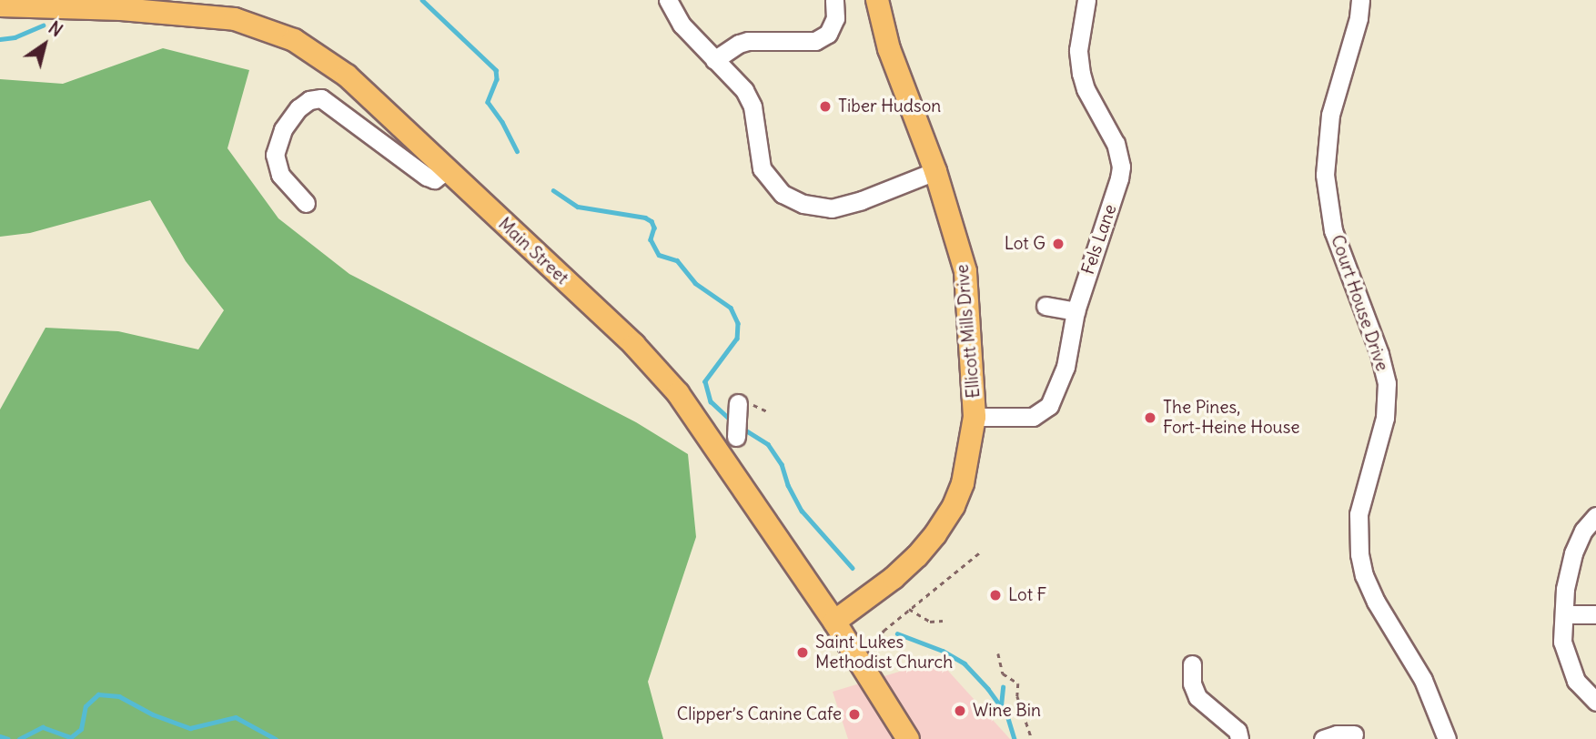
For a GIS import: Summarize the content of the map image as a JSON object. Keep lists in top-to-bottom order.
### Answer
{
  "streets": {
    "main road": ["Main Street", "Ellicott Mills Drive"],
    "street": ["Fels Lane", "Court House Drive"]
  },
  "crossings": [
    ["Fels Lane", "Ellicott Mills Drive"],
    ["Main Street", "Ellicott Mills Drive"]
  ],
  "places": [
    "Tiber Hudson",
    "Lot G",
    "The Pines, Fort-Heine House",
    "Lot F",
    "Saint Lukes Methodist Church",
    "Wine Bin",
    "Clipper’s Canine Cafe"
  ],
  "north": "top right"
}
